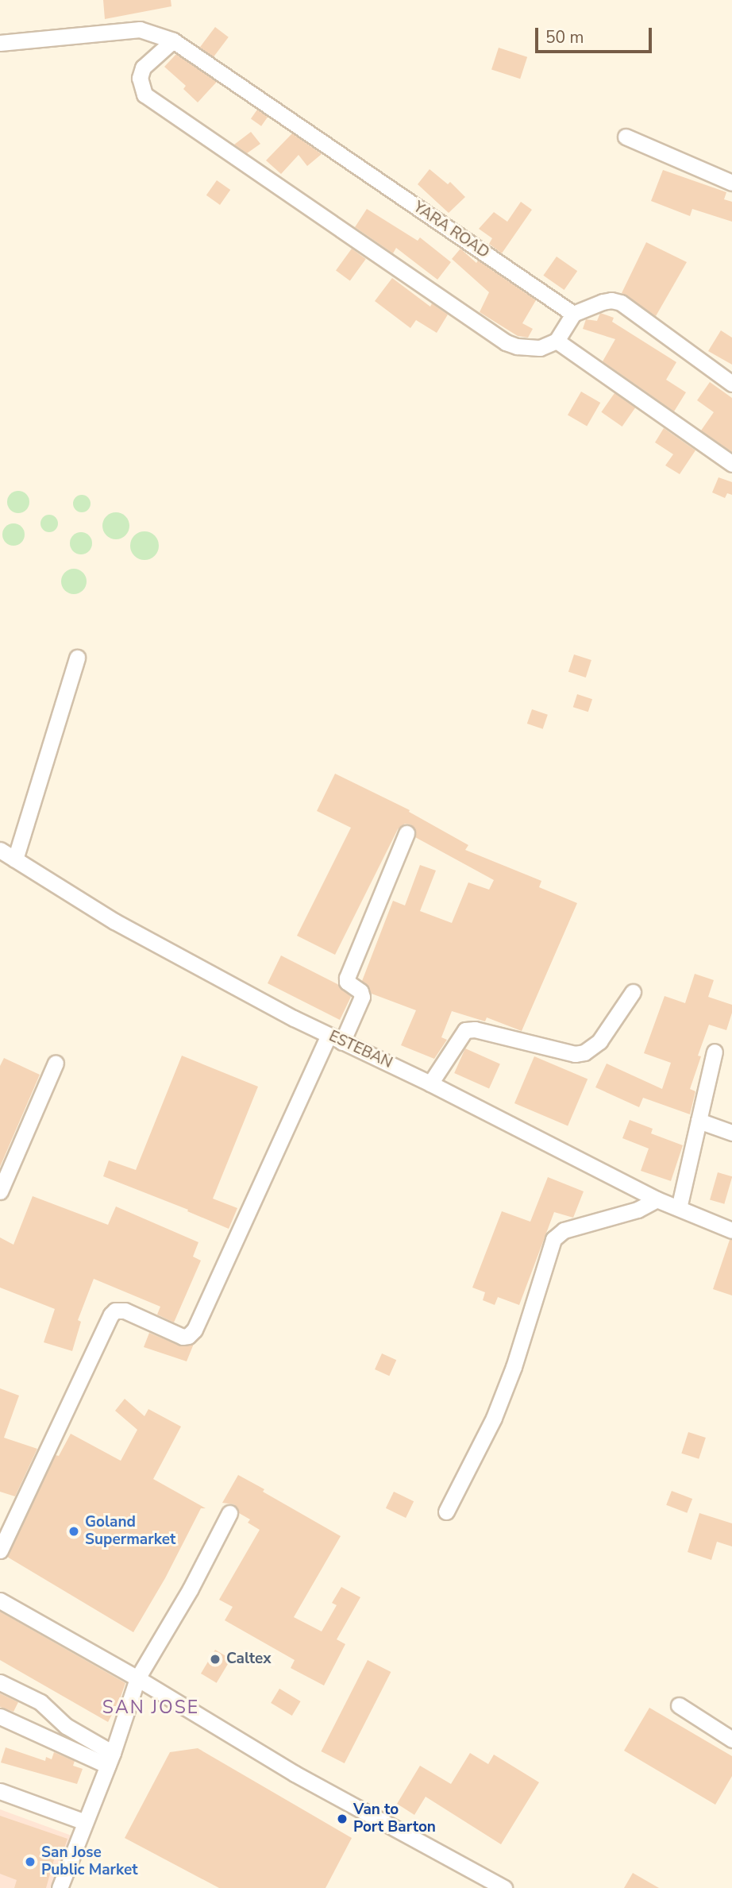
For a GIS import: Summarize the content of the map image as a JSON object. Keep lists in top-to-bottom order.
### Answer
{
  "streets": {
    "street": ["YARA ROAD", "ESTEBAN"]
  },
  "districts": ["SAN JOSE"],
  "places": [
    "Goland Supermarket",
    "Caltex",
    "Van to Port Barton",
    "San Jose Public Market"
  ],
  "scale_bar": "50 m"
}
